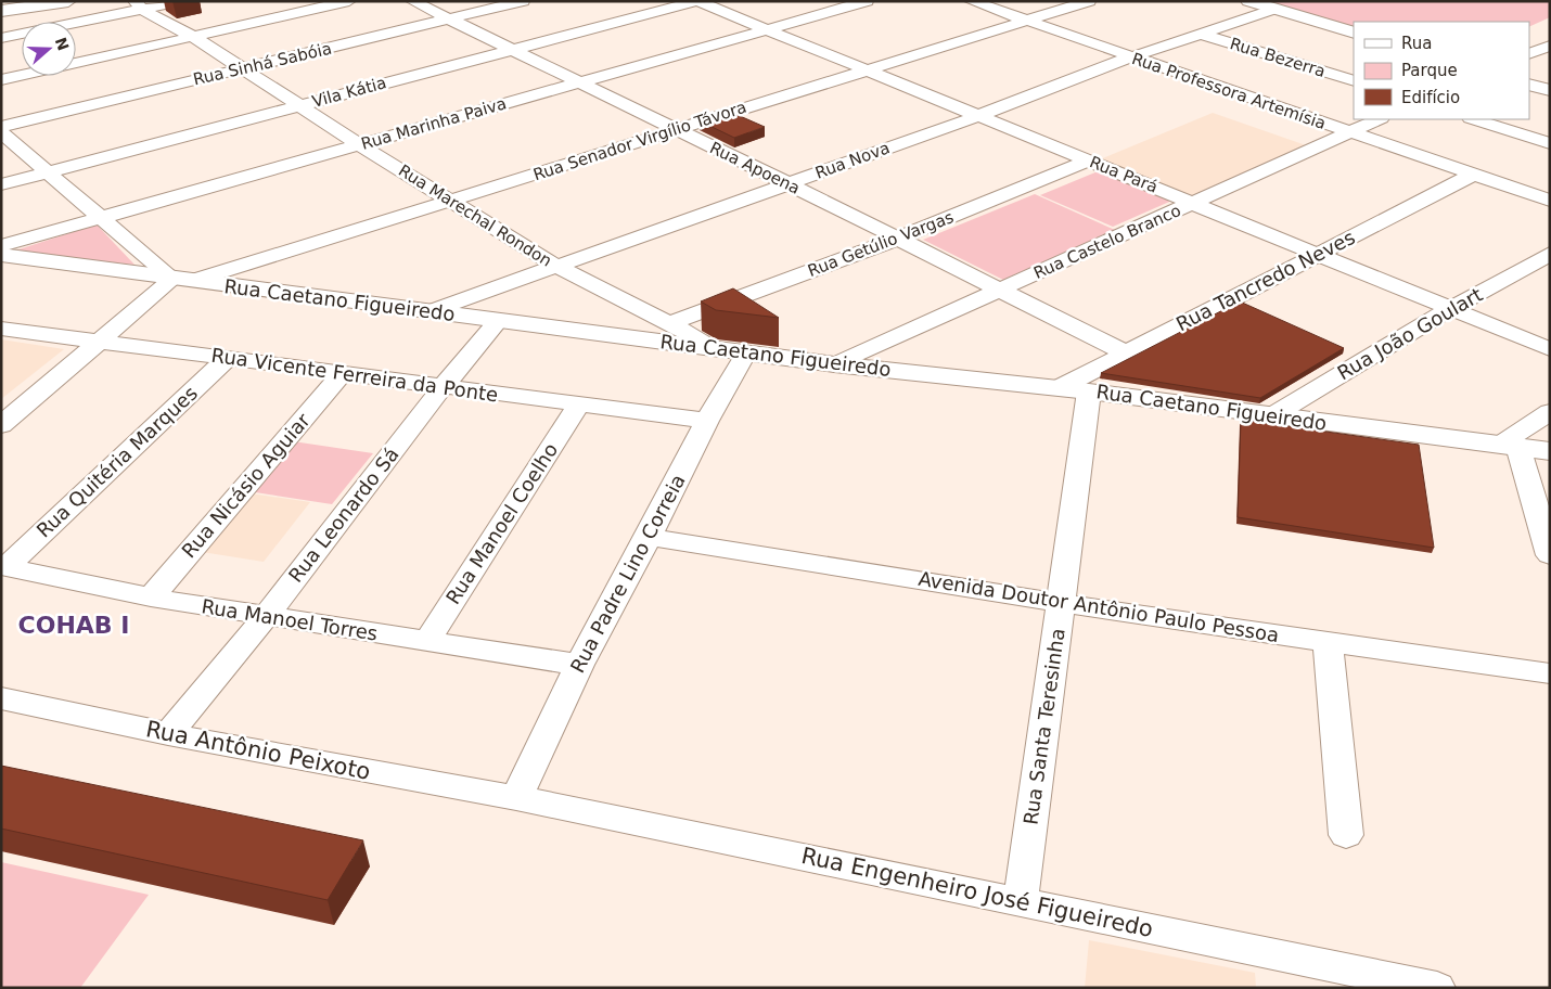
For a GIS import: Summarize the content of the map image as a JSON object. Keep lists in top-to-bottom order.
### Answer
{
  "streets": {
    "main road": ["Rua Caetano Figueiredo"],
    "street": [
      "Rua Bezerra",
      "Rua Sinhá Sabóia",
      "Rua Professora Artemísia",
      "Vila Kátia",
      "Rua Marinha Paiva",
      "Rua Senador Virgílio Távora",
      "Rua Nova",
      "Rua Apoena",
      "Rua Pará",
      "Rua Marechal Rondon",
      "Rua Castelo Branco",
      "Rua Getúlio Vargas",
      "Rua Tancredo Neves",
      "Rua João Goulart",
      "Rua Vicente Ferreira da Ponte",
      "Rua Quitéria Marques",
      "Rua Nicásio Aguiar",
      "Rua Leonardo Sá",
      "Rua Manoel Coelho",
      "Rua Padre Lino Correia",
      "Avenida Doutor Antônio Paulo Pessoa",
      "Rua Manoel Torres",
      "Rua Santa Teresinha",
      "Rua Antônio Peixoto",
      "Rua Engenheiro José Figueiredo"
    ]
  },
  "crossings": [
    ["Rua Bezerra", "Rua Nova"],
    ["Rua Sinhá Sabóia", "Rua Apoena"],
    ["Rua Sinhá Sabóia", "Rua Marechal Rondon"],
    ["Rua Professora Artemísia", "Rua Senador Virgílio Távora"],
    ["Rua Professora Artemísia", "Rua Nova"],
    ["Rua Professora Artemísia", "Rua Castelo Branco"],
    ["Rua Professora Artemísia", "Rua Tancredo Neves"],
    ["Vila Kátia", "Rua Apoena"],
    ["Vila Kátia", "Rua Pará"],
    ["Vila Kátia", "Rua Marechal Rondon"],
    ["Rua Marinha Paiva", "Rua Apoena"],
    ["Rua Marinha Paiva", "Rua Pará"],
    ["Rua Marinha Paiva", "Rua Marechal Rondon"],
    ["Rua Senador Virgílio Távora", "Rua Apoena"],
    ["Rua Senador Virgílio Távora", "Rua Pará"],
    ["Rua Senador Virgílio Távora", "Rua Marechal Rondon"],
    ["Rua Senador Virgílio Távora", "Rua Caetano Figueiredo"],
    ["Rua Nova", "Rua Apoena"],
    ["Rua Nova", "Rua Pará"],
    ["Rua Nova", "Rua Marechal Rondon"],
    ["Rua Nova", "Rua Caetano Figueiredo"],
    ["Rua Apoena", "Rua Castelo Branco"],
    ["Rua Apoena", "Rua Getúlio Vargas"],
    ["Rua Apoena", "Rua Tancredo Neves"],
    ["Rua Pará", "Rua Castelo Branco"],
    ["Rua Pará", "Rua Getúlio Vargas"],
    ["Rua Pará", "Rua Tancredo Neves"],
    ["Rua Pará", "Rua João Goulart"],
    ["Rua Marechal Rondon", "Rua Getúlio Vargas"],
    ["Rua Marechal Rondon", "Rua Caetano Figueiredo"],
    ["Rua Castelo Branco", "Rua Caetano Figueiredo"],
    ["Rua Tancredo Neves", "Rua Caetano Figueiredo"],
    ["Rua Caetano Figueiredo", "Rua João Goulart"],
    ["Rua Caetano Figueiredo", "Rua Leonardo Sá"],
    ["Rua Caetano Figueiredo", "Rua Padre Lino Correia"],
    ["Rua Caetano Figueiredo", "Rua Santa Teresinha"],
    ["Rua Vicente Ferreira da Ponte", "Rua Quitéria Marques"],
    ["Rua Vicente Ferreira da Ponte", "Rua Nicásio Aguiar"],
    ["Rua Vicente Ferreira da Ponte", "Rua Leonardo Sá"],
    ["Rua Vicente Ferreira da Ponte", "Rua Manoel Coelho"],
    ["Rua Vicente Ferreira da Ponte", "Rua Padre Lino Correia"],
    ["Rua Quitéria Marques", "Rua Manoel Torres"],
    ["Rua Nicásio Aguiar", "Rua Manoel Torres"],
    ["Rua Leonardo Sá", "Rua Manoel Torres"],
    ["Rua Leonardo Sá", "Rua Antônio Peixoto"],
    ["Rua Manoel Coelho", "Rua Manoel Torres"],
    ["Rua Padre Lino Correia", "Avenida Doutor Antônio Paulo Pessoa"],
    ["Rua Padre Lino Correia", "Rua Manoel Torres"],
    ["Rua Padre Lino Correia", "Rua Antônio Peixoto"],
    ["Rua Padre Lino Correia", "Rua Engenheiro José Figueiredo"],
    ["Avenida Doutor Antônio Paulo Pessoa", "Rua Santa Teresinha"],
    ["Rua Santa Teresinha", "Rua Engenheiro José Figueiredo"],
    ["Rua Antônio Peixoto", "Rua Engenheiro José Figueiredo"]
  ],
  "districts": ["COHAB I"],
  "legend": ["Rua", "Parque", "Edifício"],
  "north": "right"
}
